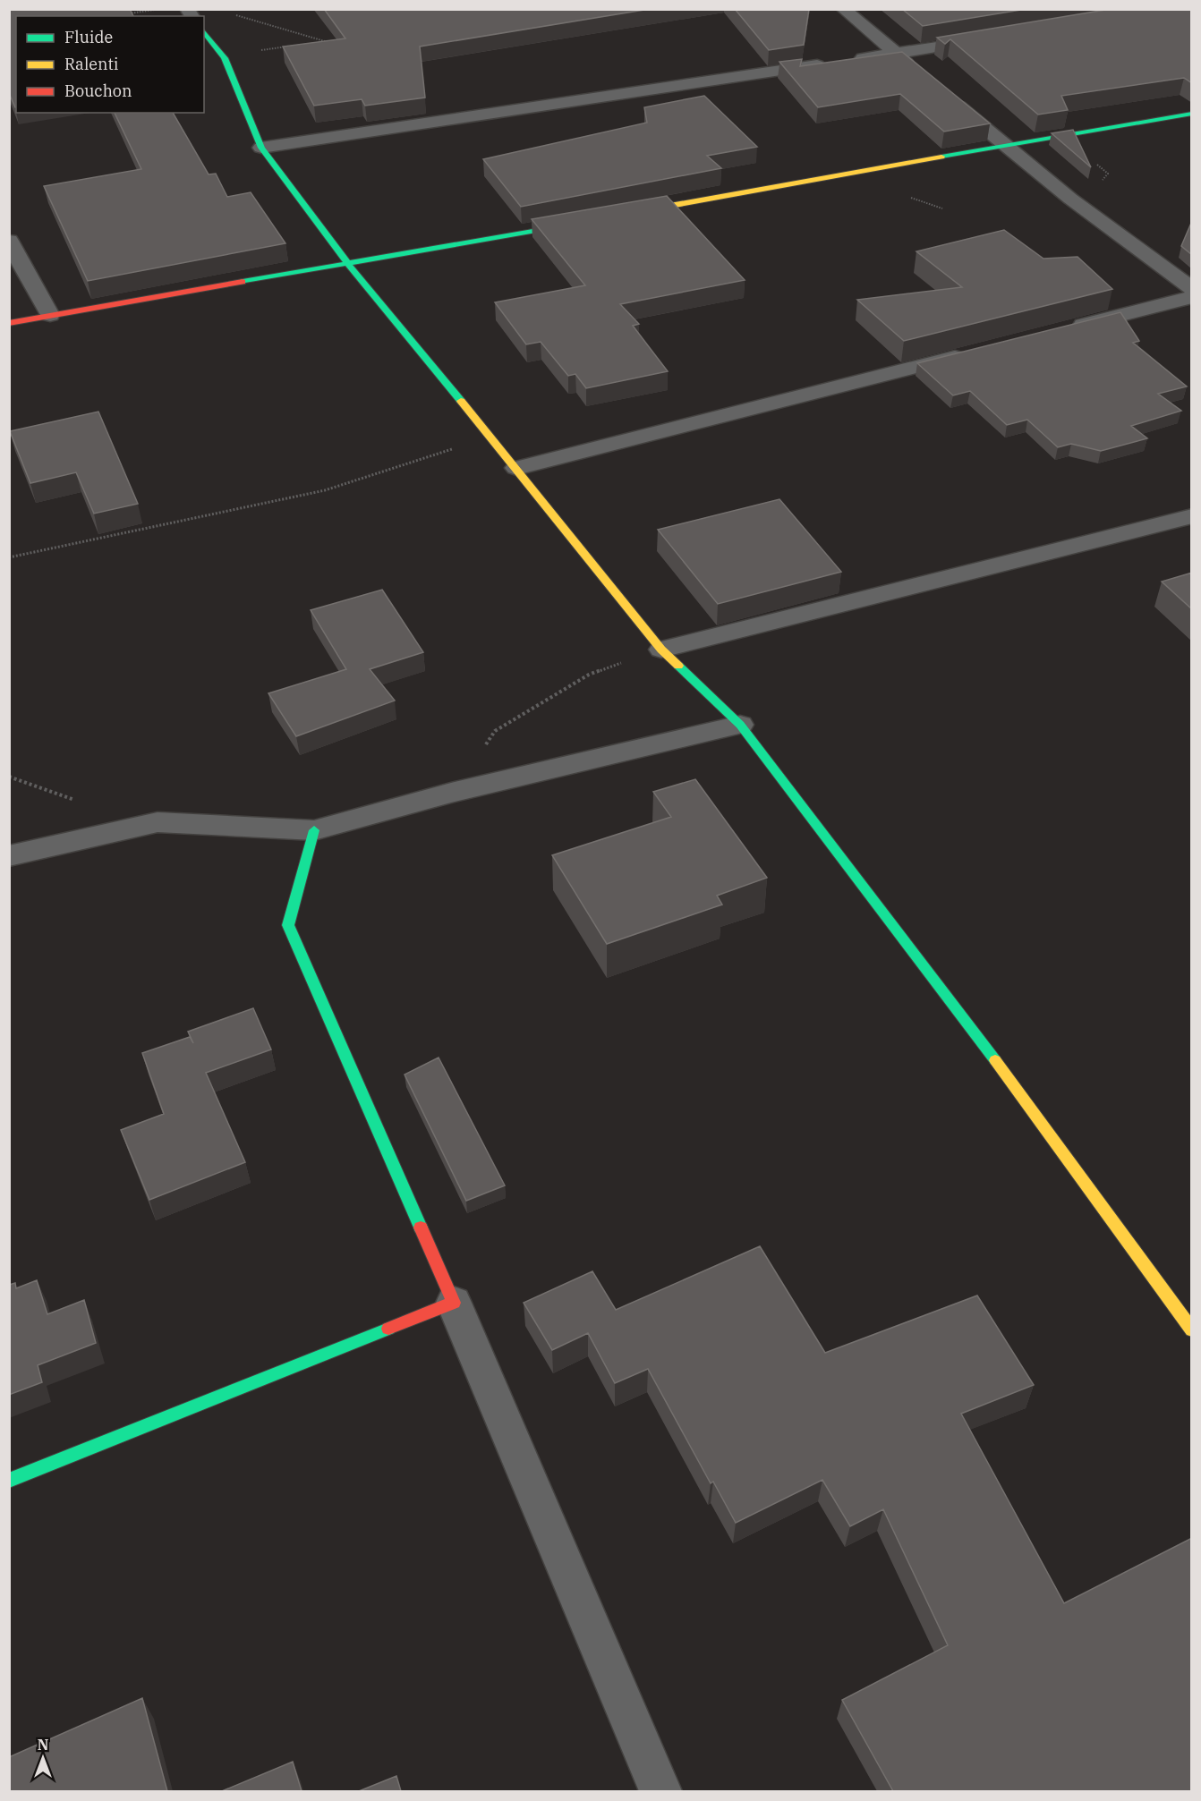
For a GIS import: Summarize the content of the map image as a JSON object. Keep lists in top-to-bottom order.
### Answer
{
  "legend": ["Fluide", "Ralenti", "Bouchon"],
  "north": "top"
}
